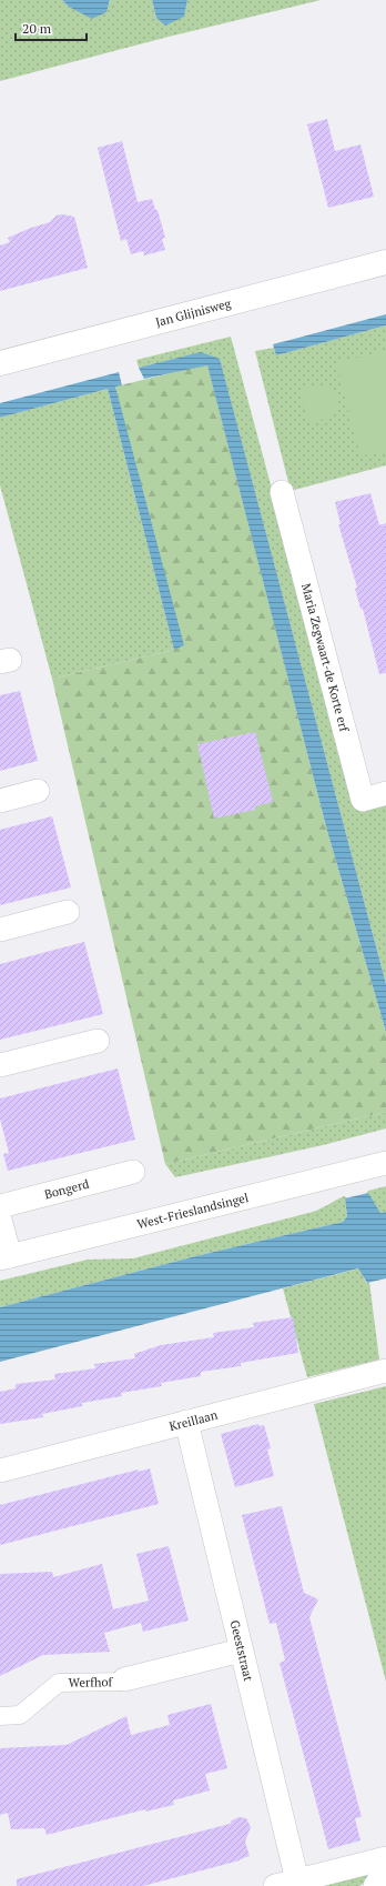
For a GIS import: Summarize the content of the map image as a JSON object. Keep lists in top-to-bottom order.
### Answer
{
  "streets": {
    "street": [
      "Jan Glijnisweg",
      "Maria Zegwaart-de Korte erf",
      "Bongerd",
      "West-Frieslandsingel",
      "Kreillaan",
      "Geeststraat",
      "Werfhof"
    ]
  },
  "crossings": [
    ["Kreillaan", "Geeststraat"],
    ["Geeststraat", "Werfhof"]
  ],
  "scale_bar": "20 m"
}
